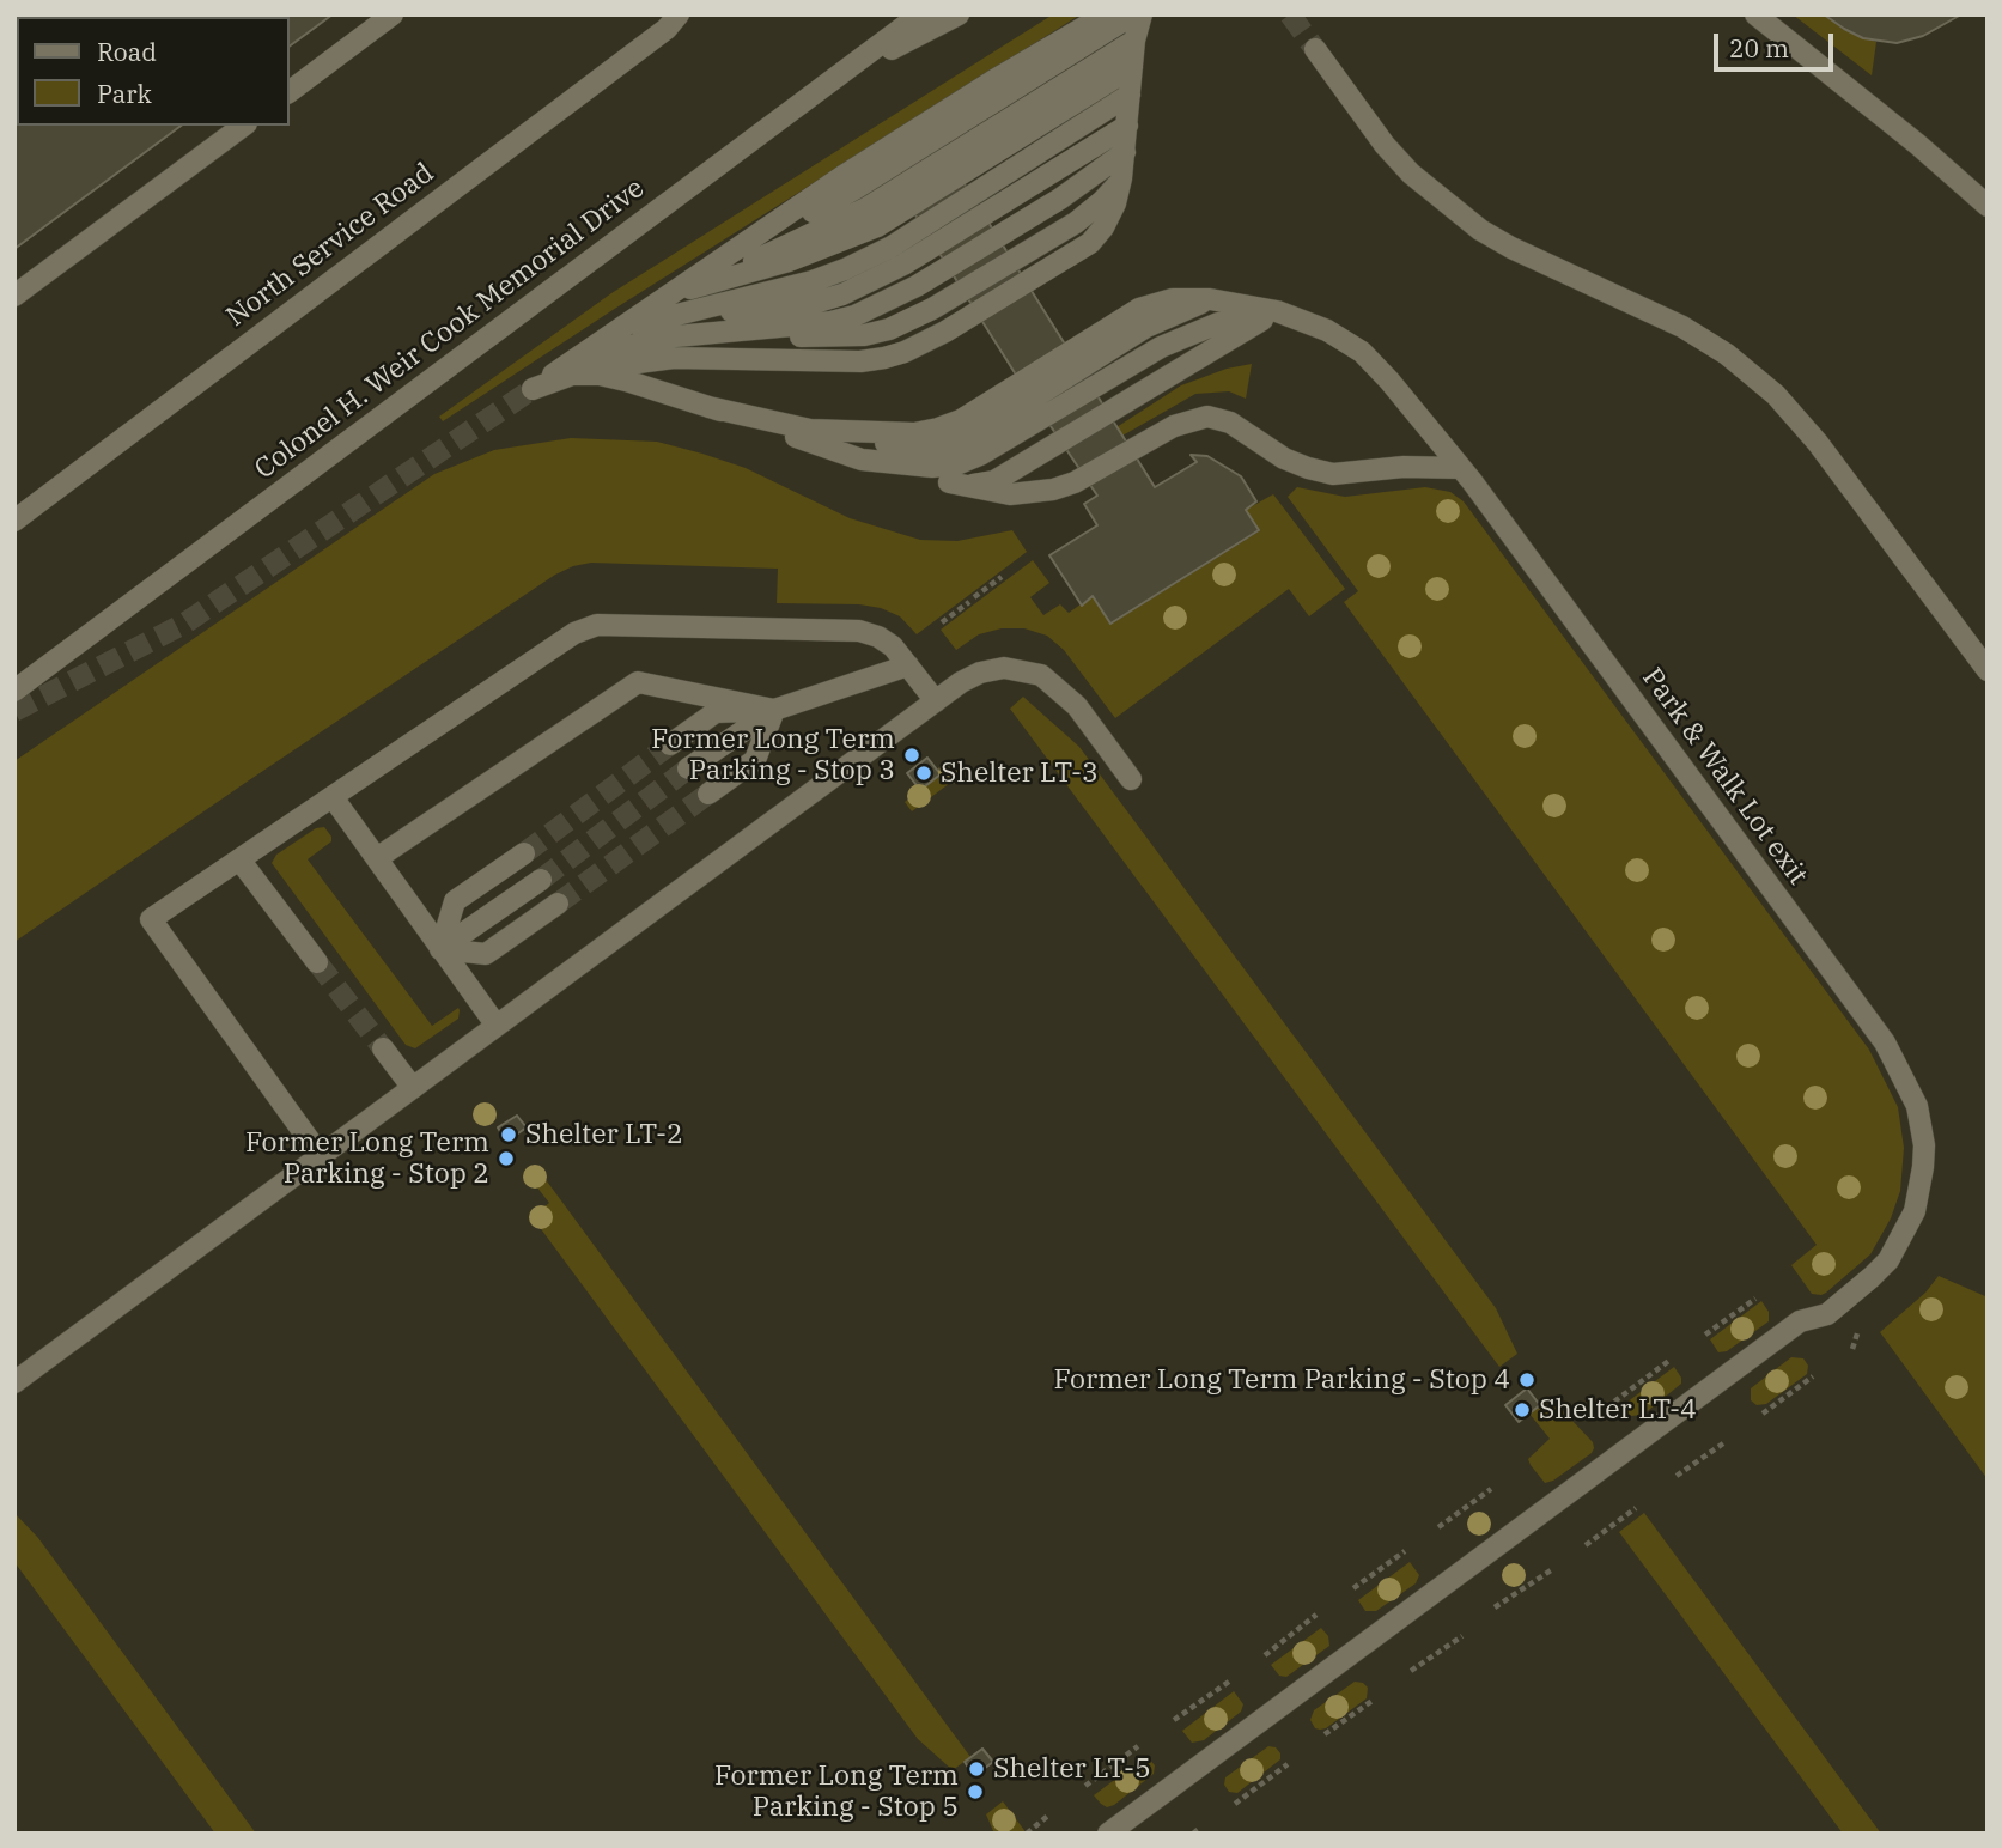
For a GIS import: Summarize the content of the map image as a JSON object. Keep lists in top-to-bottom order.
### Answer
{
  "streets": {
    "street": ["North Service Road", "Colonel H. Weir Cook Memorial Drive", "Park & Walk Lot exit"]
  },
  "places": [
    "Former Long Term Parking - Stop 3",
    "Shelter LT-3",
    "Shelter LT-2",
    "Former Long Term Parking - Stop 2",
    "Former Long Term Parking - Stop 4",
    "Shelter LT-4",
    "Shelter LT-5",
    "Former Long Term Parking - Stop 5"
  ],
  "legend": ["Road", "Park"],
  "scale_bar": "20 m"
}
